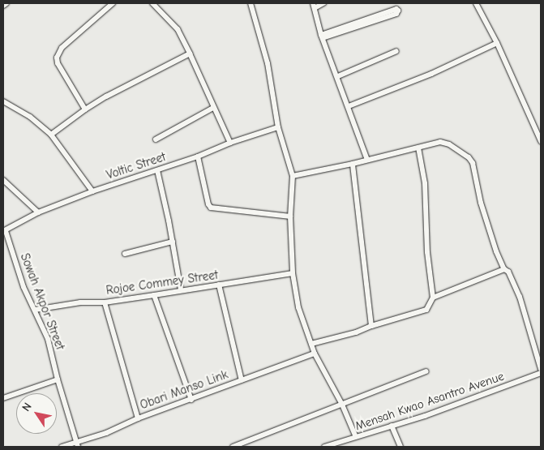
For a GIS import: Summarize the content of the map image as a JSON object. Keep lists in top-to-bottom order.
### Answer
{
  "streets": {
    "street": [
      "Voltic Street",
      "Rojoe Commey Street",
      "Sowah Akpor Street",
      "Obari Manso Link",
      "Mensah Kwao Asantro Avenue"
    ]
  },
  "crossings": [
    ["Voltic Street", "Sowah Akpor Street"],
    ["Rojoe Commey Street", "Sowah Akpor Street"],
    ["Sowah Akpor Street", "Obari Manso Link"]
  ],
  "north": "top left"
}
